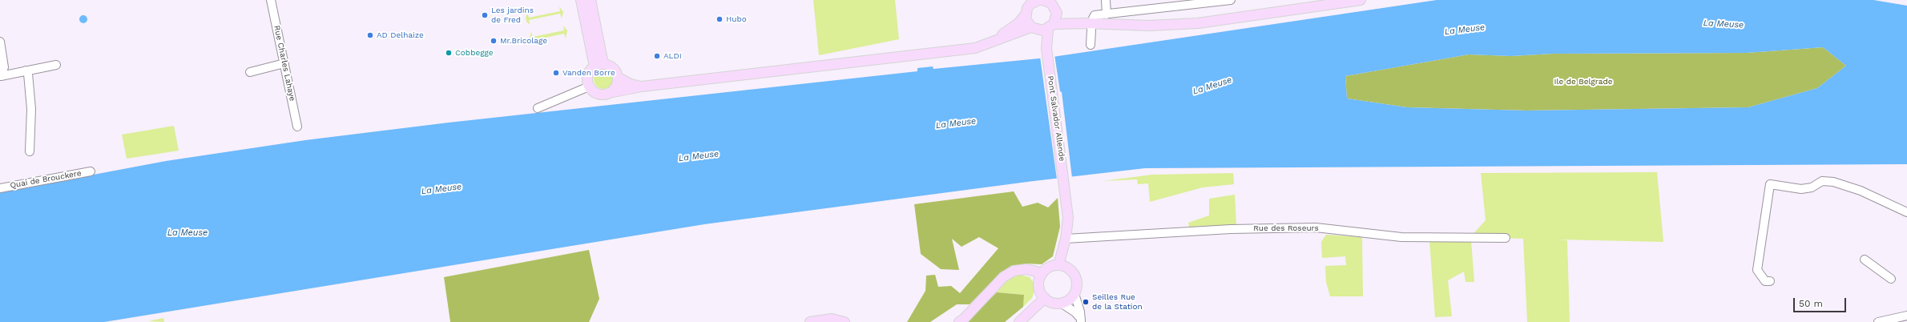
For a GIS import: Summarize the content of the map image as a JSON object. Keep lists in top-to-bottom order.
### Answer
{
  "streets": {
    "main road": ["Pont Salvador Allende"],
    "street": ["Rue Charles Lahaye", "Quai de Brouckere", "Rue des Roseurs"]
  },
  "crossings": [
    ["Pont Salvador Allende", "Rue des Roseurs"]
  ],
  "water": ["La Meuse"],
  "parks": ["Ile de Belgrade"],
  "places": [
    "Les jardins de Fred",
    "Hubo",
    "AD Delhaize",
    "Mr.Bricolage",
    "Cobbegge",
    "ALDI",
    "Vanden Borre",
    "Seilles Rue de la Station"
  ],
  "scale_bar": "50 m"
}
